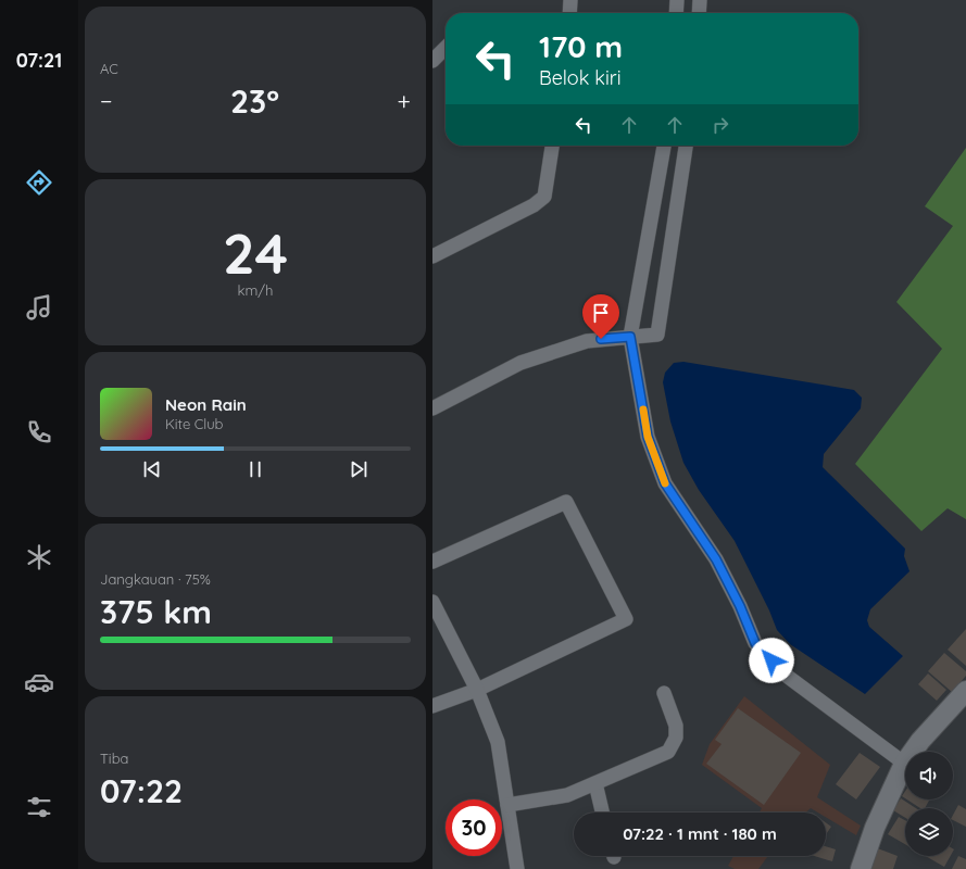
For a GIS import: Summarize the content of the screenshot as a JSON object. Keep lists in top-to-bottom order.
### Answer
{
  "page": {
    "tabs": "07:21",
    "tile": [
      "AC",
      ["24", "km/h"],
      ["Jangkauan · 75%", "375 km"],
      ["Tiba", "07:22"]
    ],
    "turn": ["170 m", "Belok kiri"],
    "heat": ["−", "23°", "+"],
    "song": ["Neon Rain", "Kite Club"],
    "limit": "30",
    "trip": "07:22 · 1 mnt · 180 m"
  }
}
